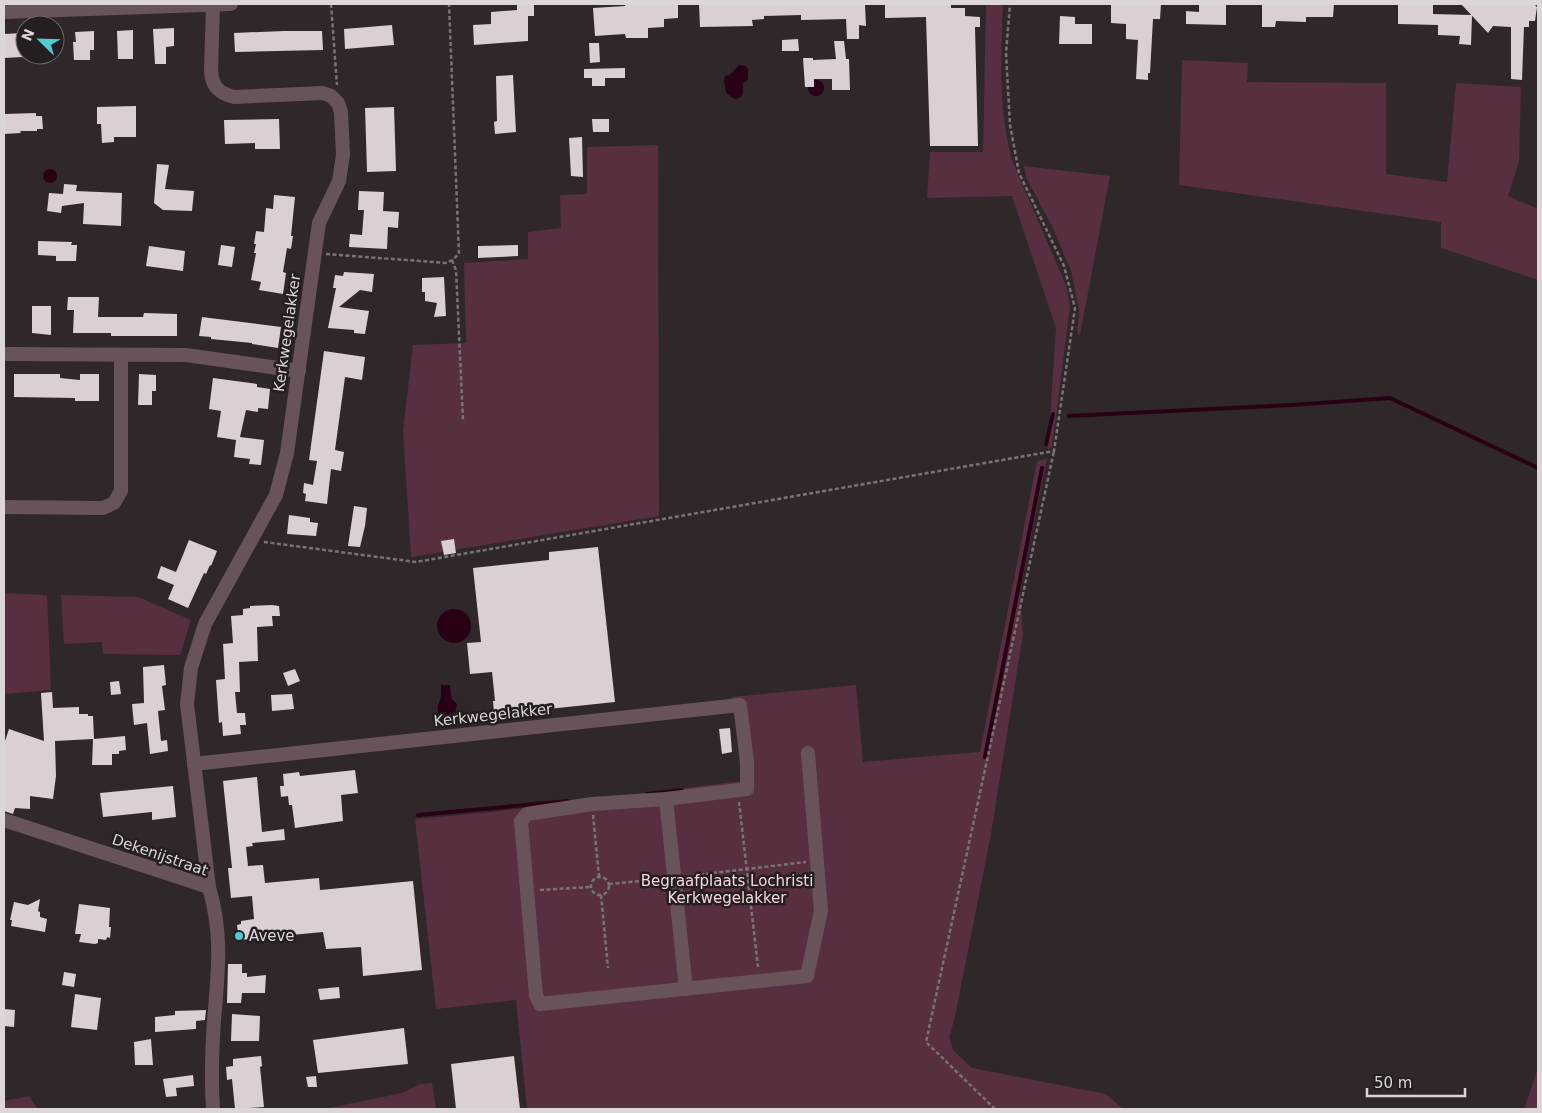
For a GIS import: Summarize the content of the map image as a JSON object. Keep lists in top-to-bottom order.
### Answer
{
  "streets": {
    "street": ["Kerkwegelakker", "Dekenijstraat"]
  },
  "crossings": [
    ["Kerkwegelakker", "Dekenijstraat"]
  ],
  "parks": ["Begraafplaats Lochristi Kerkwegelakker"],
  "places": ["Aveve"],
  "scale_bar": "50 m",
  "north": "top left"
}
